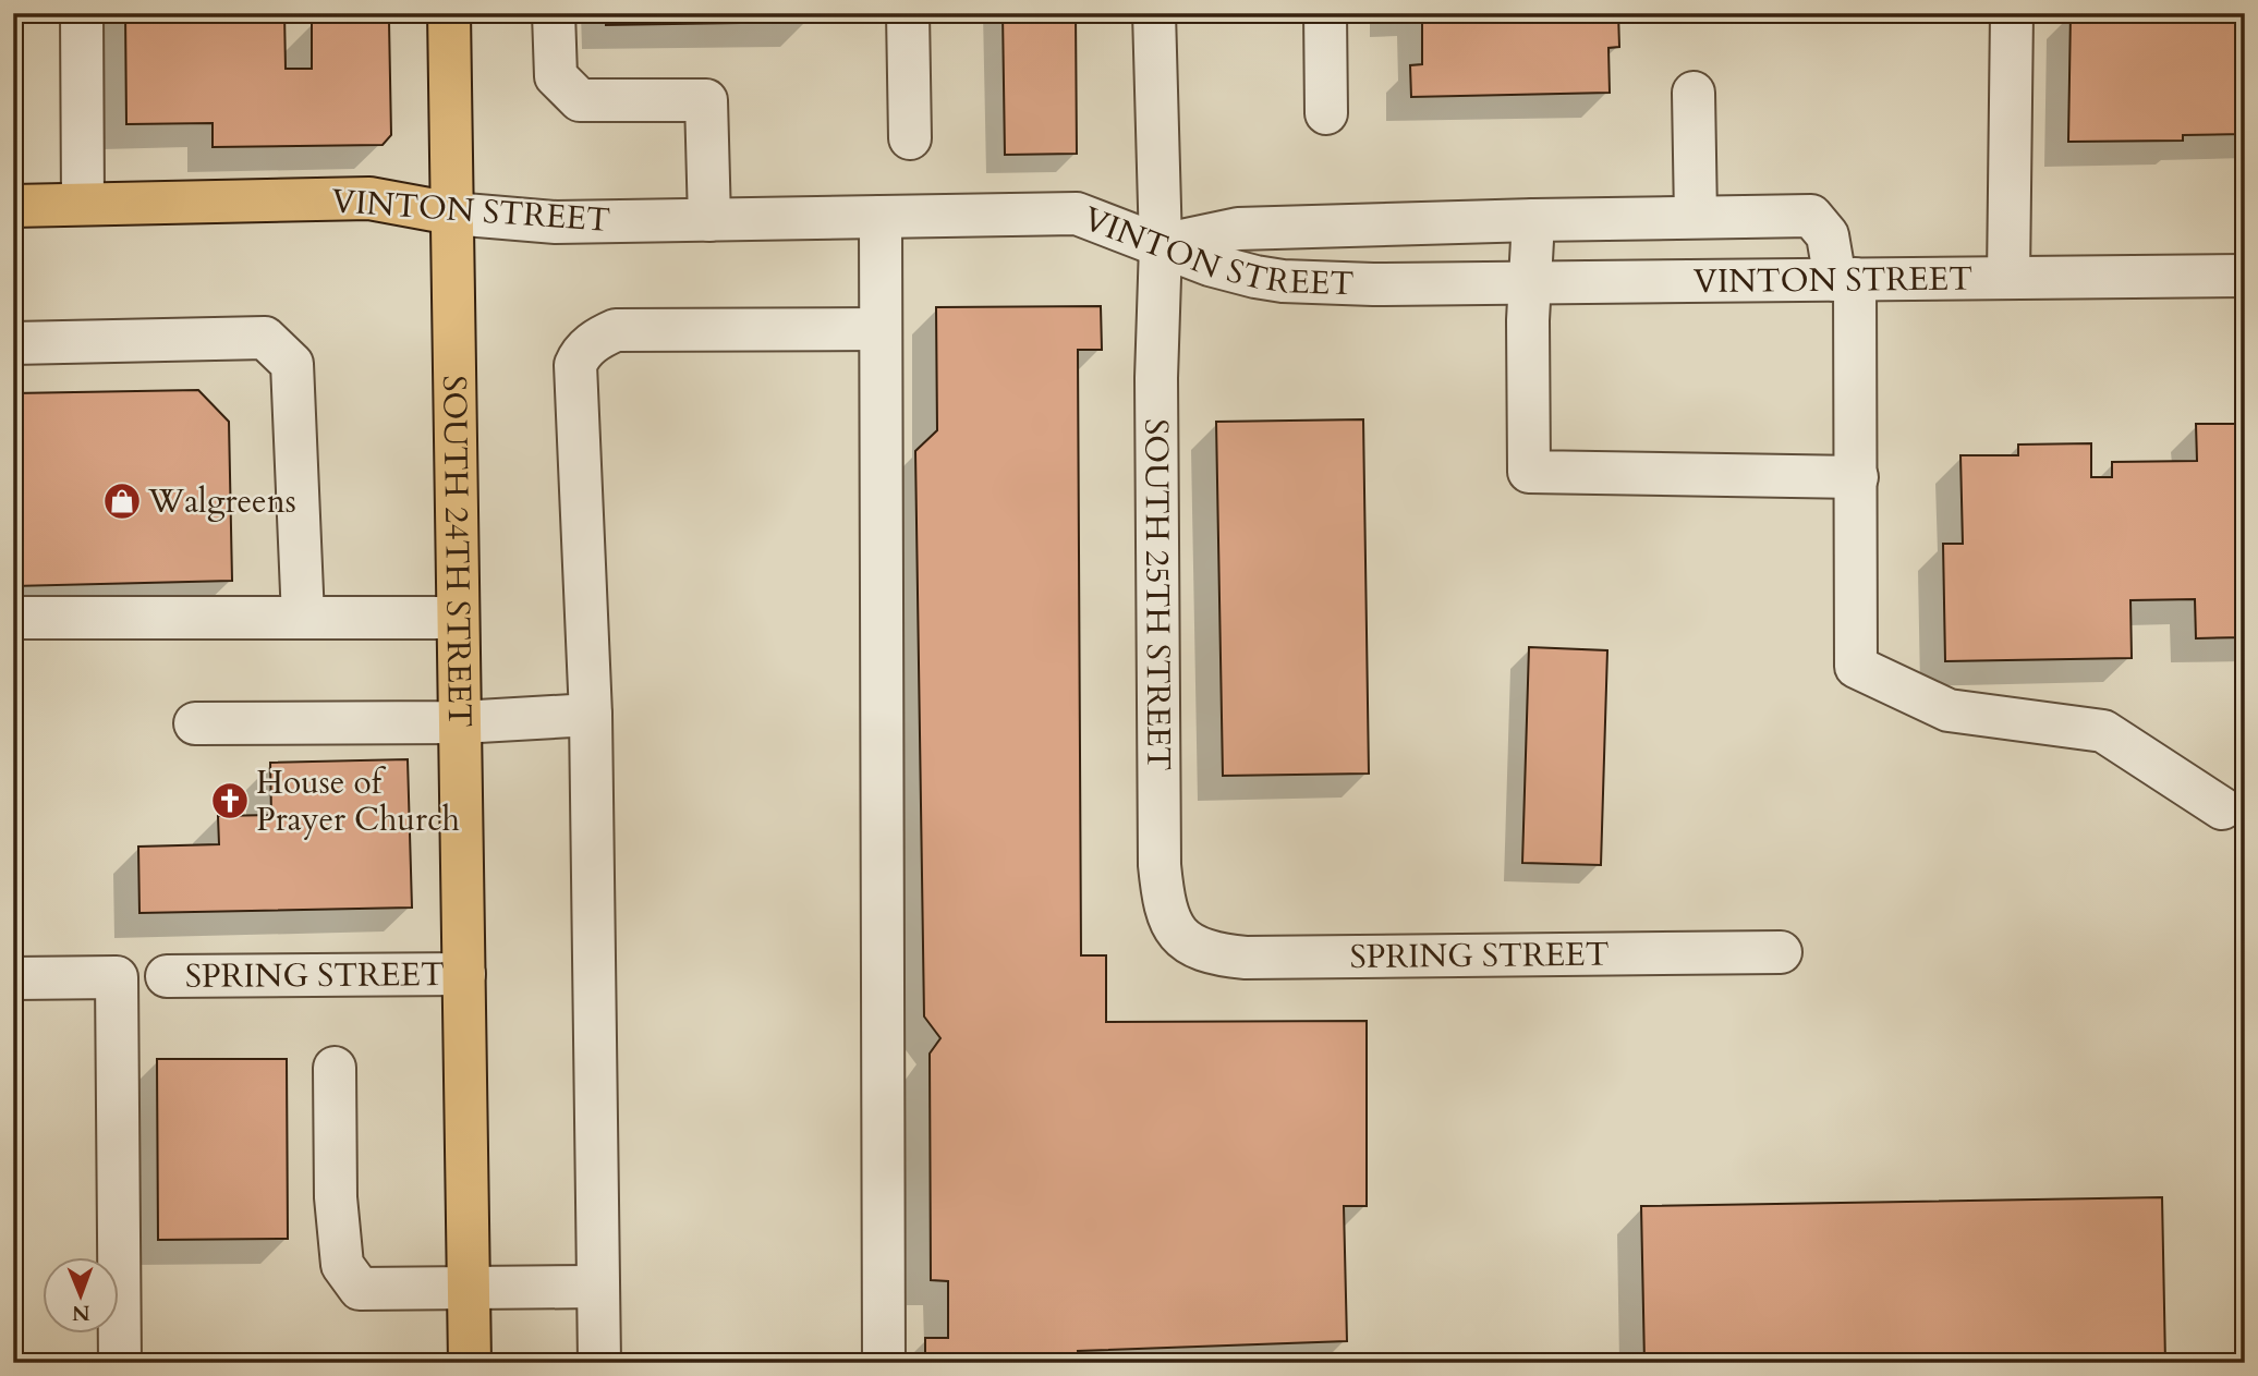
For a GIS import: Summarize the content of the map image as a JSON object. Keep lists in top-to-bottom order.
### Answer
{
  "streets": {
    "main road": ["VINTON STREET", "SOUTH 24TH STREET"],
    "street": ["SOUTH 25TH STREET", "SPRING STREET"]
  },
  "crossings": [
    ["VINTON STREET", "SOUTH 24TH STREET"],
    ["VINTON STREET", "SOUTH 25TH STREET"],
    ["SOUTH 24TH STREET", "SPRING STREET"],
    ["SOUTH 25TH STREET", "SPRING STREET"]
  ],
  "places": {
    "shop": ["Walgreens"],
    "church": ["House of Prayer Church"]
  },
  "north": "bottom"
}
